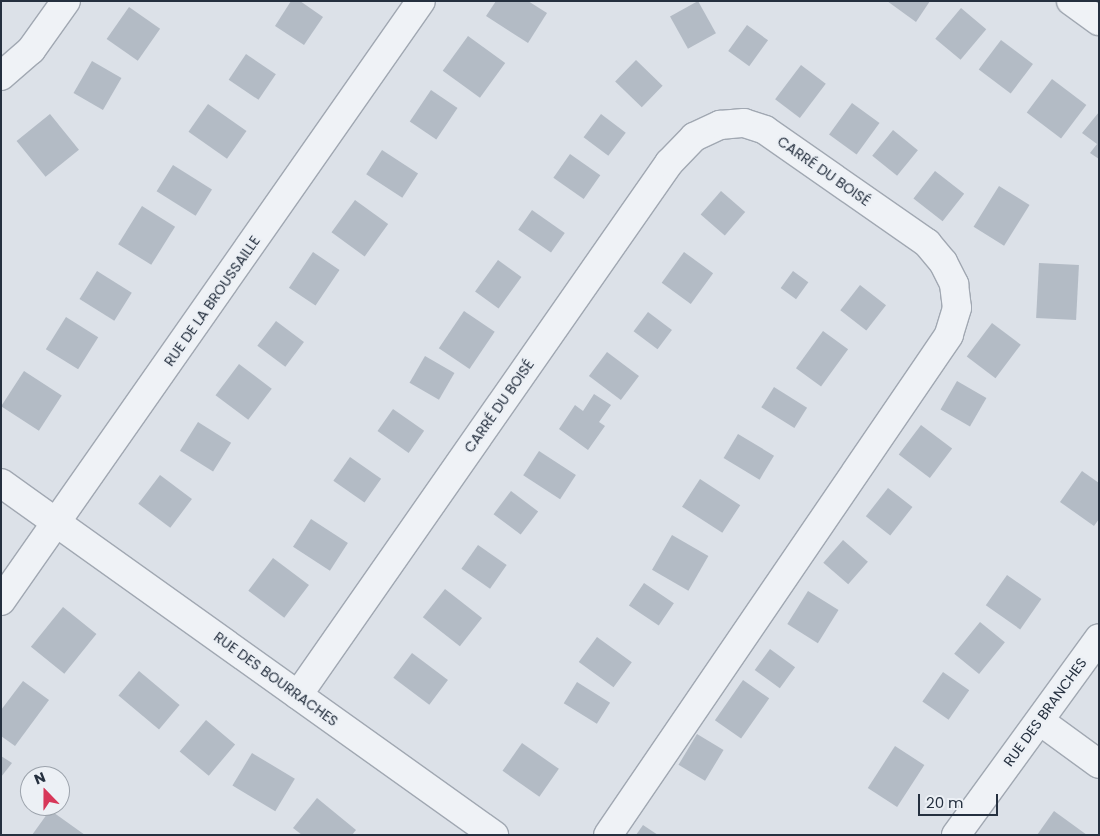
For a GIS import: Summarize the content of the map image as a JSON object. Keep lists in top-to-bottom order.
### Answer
{
  "streets": {
    "street": [
      "CARRÉ DU BOISÉ",
      "RUE DE LA BROUSSAILLE",
      "RUE DES BOURRACHES",
      "RUE DES BRANCHES"
    ]
  },
  "crossings": [
    ["CARRÉ DU BOISÉ", "RUE DES BOURRACHES"],
    ["RUE DE LA BROUSSAILLE", "RUE DES BOURRACHES"]
  ],
  "scale_bar": "20 m",
  "north": "top"
}
